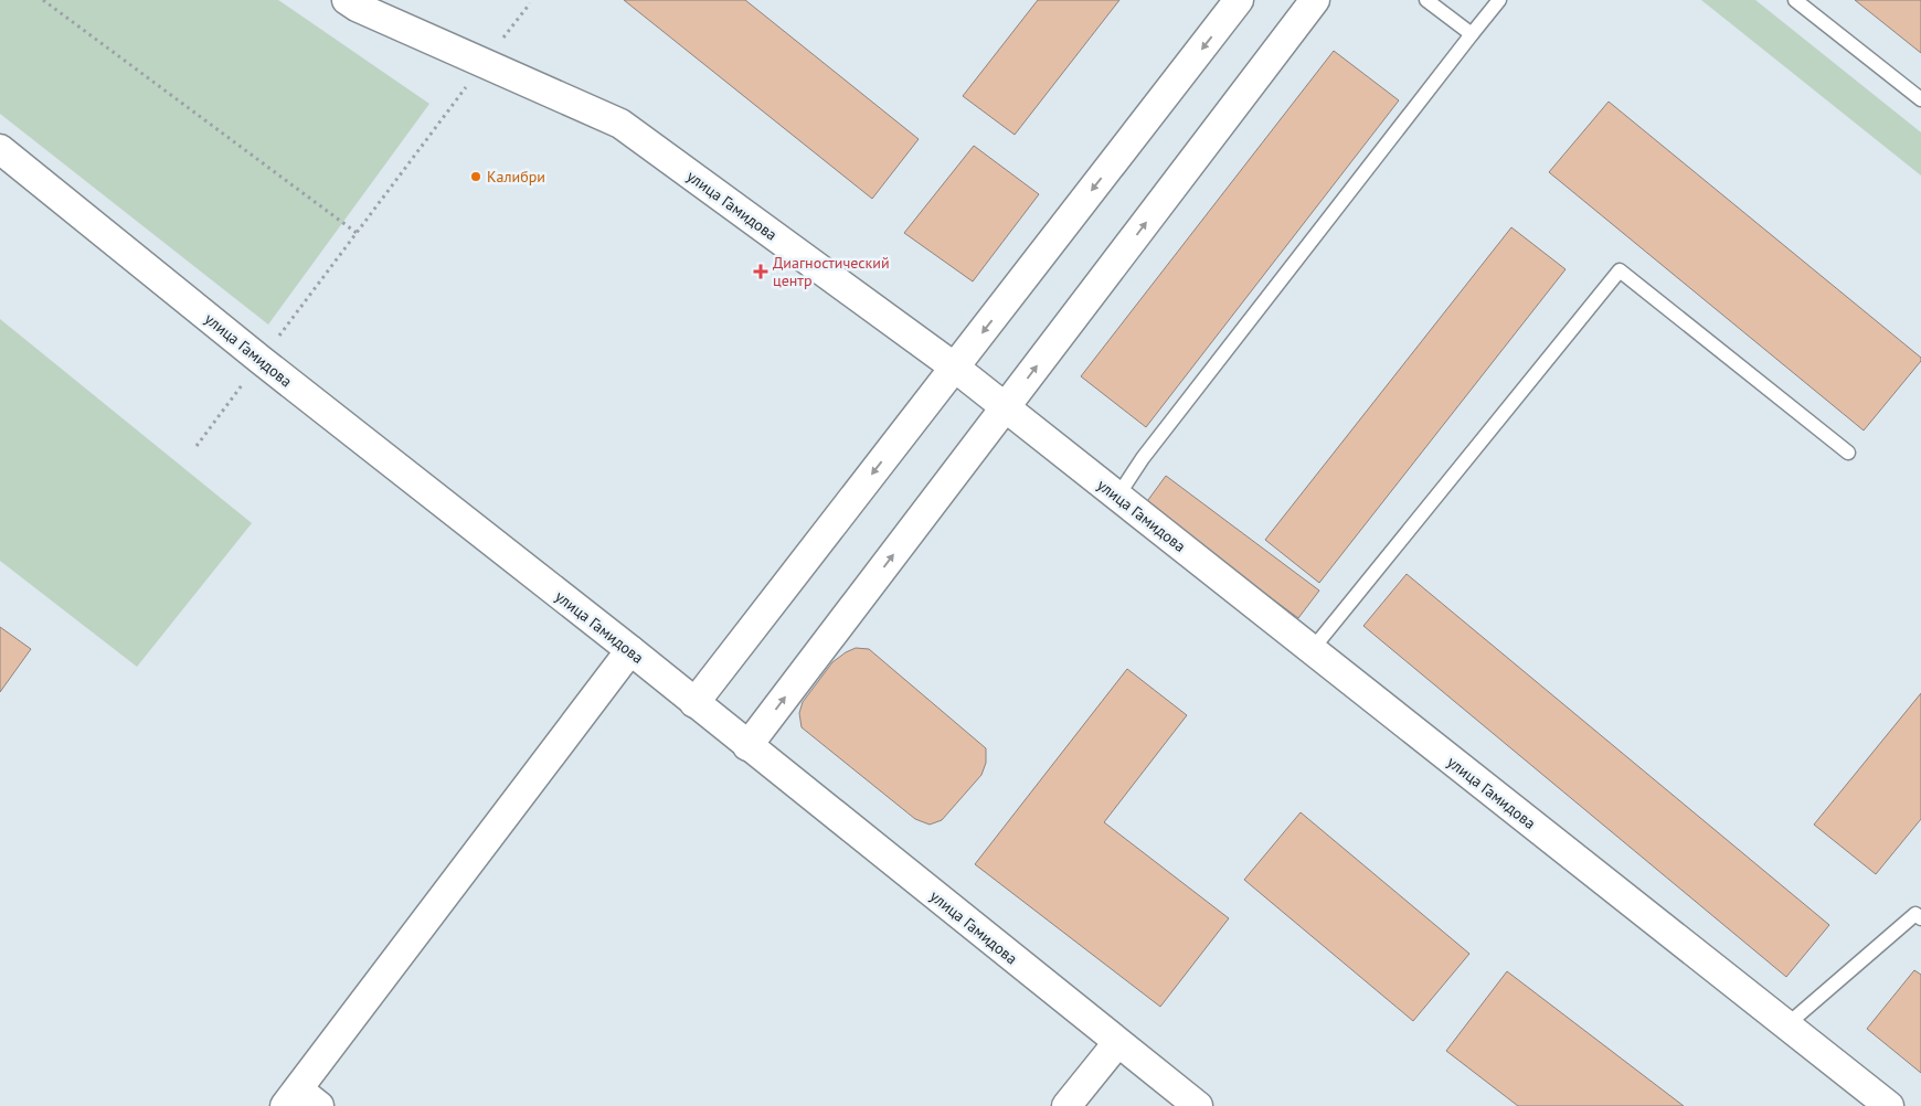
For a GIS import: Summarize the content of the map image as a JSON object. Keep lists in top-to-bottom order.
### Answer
{
  "streets": {
    "street": ["улица Гамидова"]
  },
  "places": {
    "other": ["Калибри"],
    "health": ["Диагностический центр"]
  }
}
